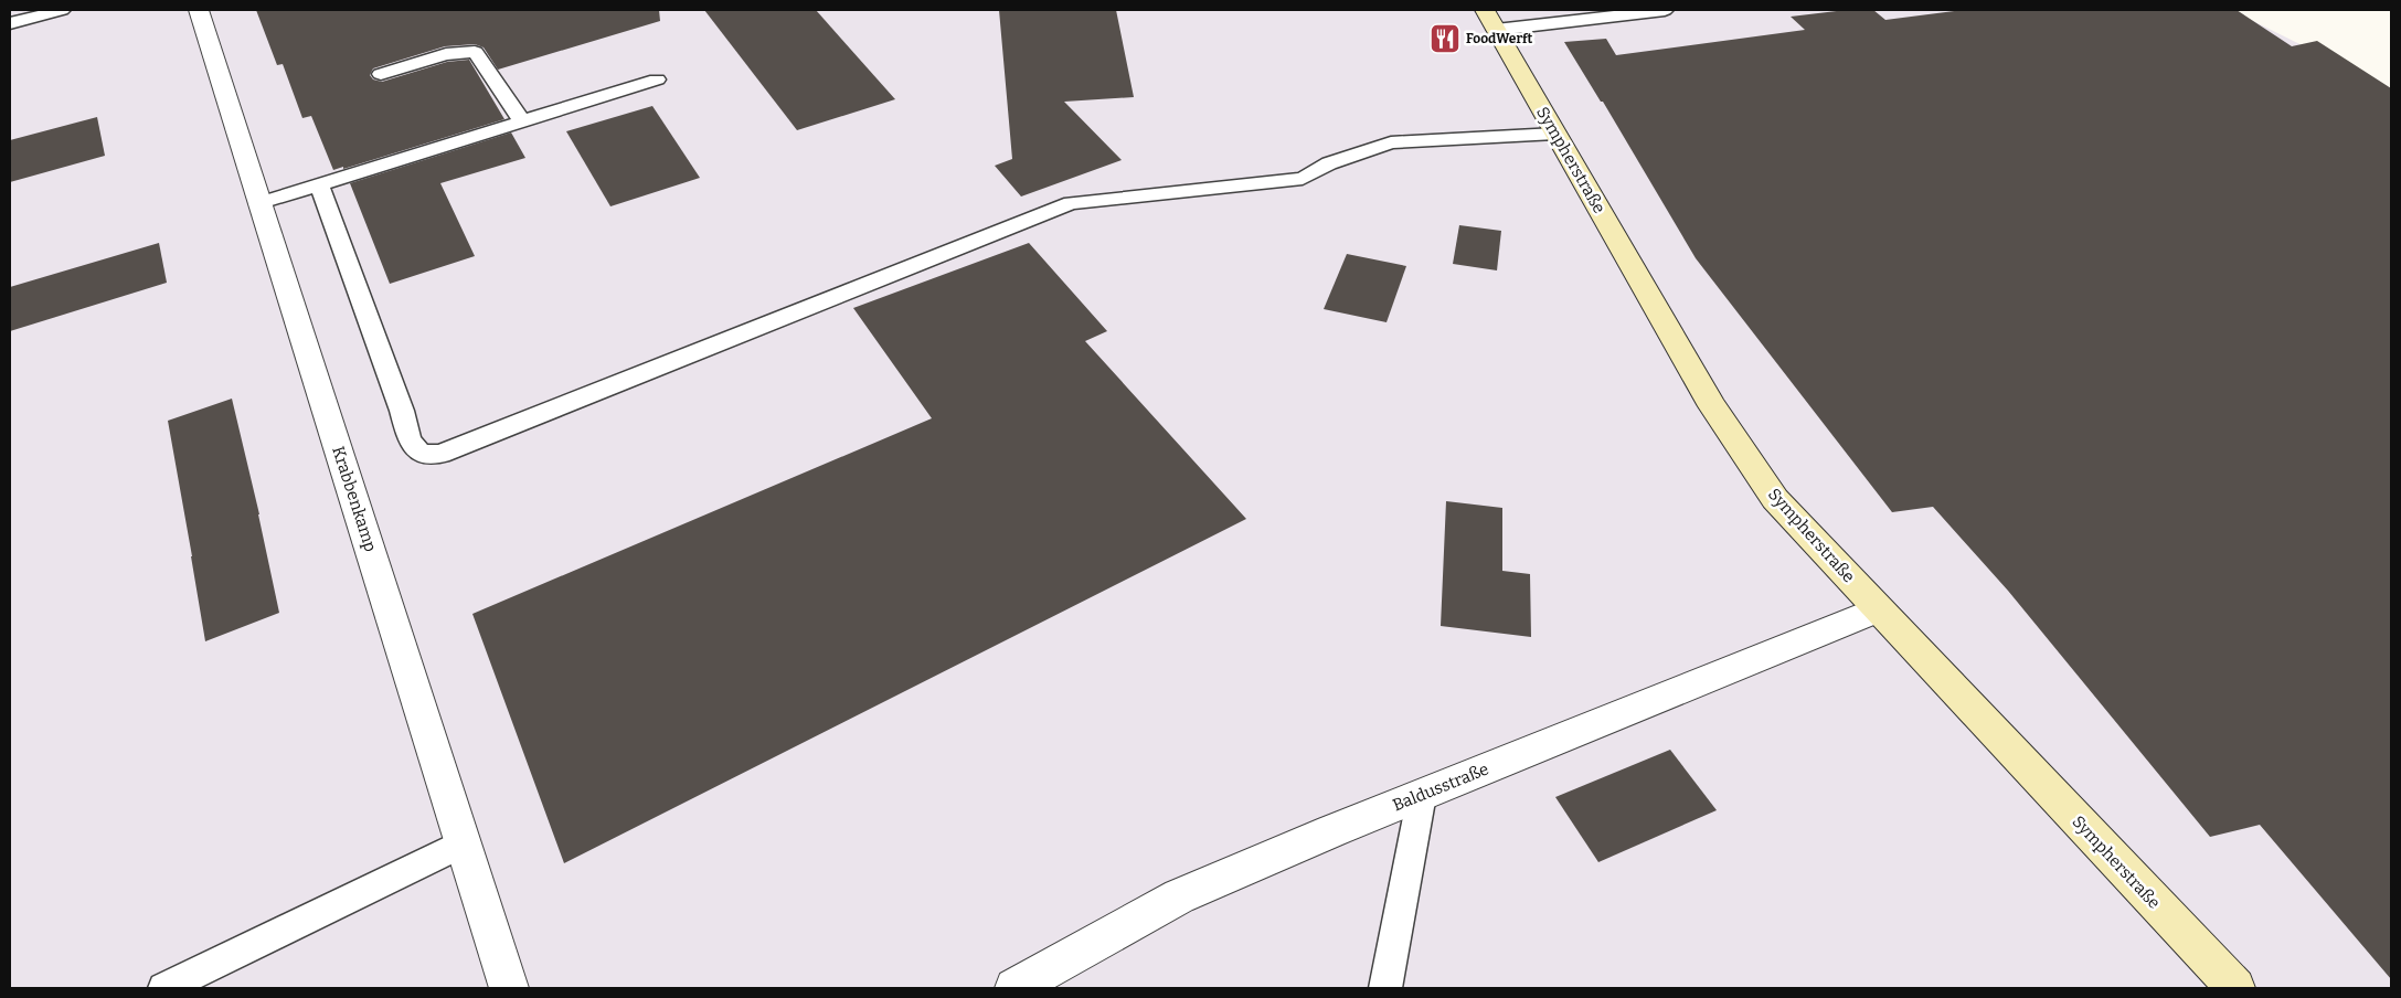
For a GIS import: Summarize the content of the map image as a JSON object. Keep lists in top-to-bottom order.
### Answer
{
  "streets": {
    "street": ["Sympherstraße", "Krabbenkamp", "Baldusstraße"]
  },
  "crossings": [
    ["Sympherstraße", "Baldusstraße"]
  ],
  "places": {
    "restaurant": ["FoodWerft"]
  }
}
